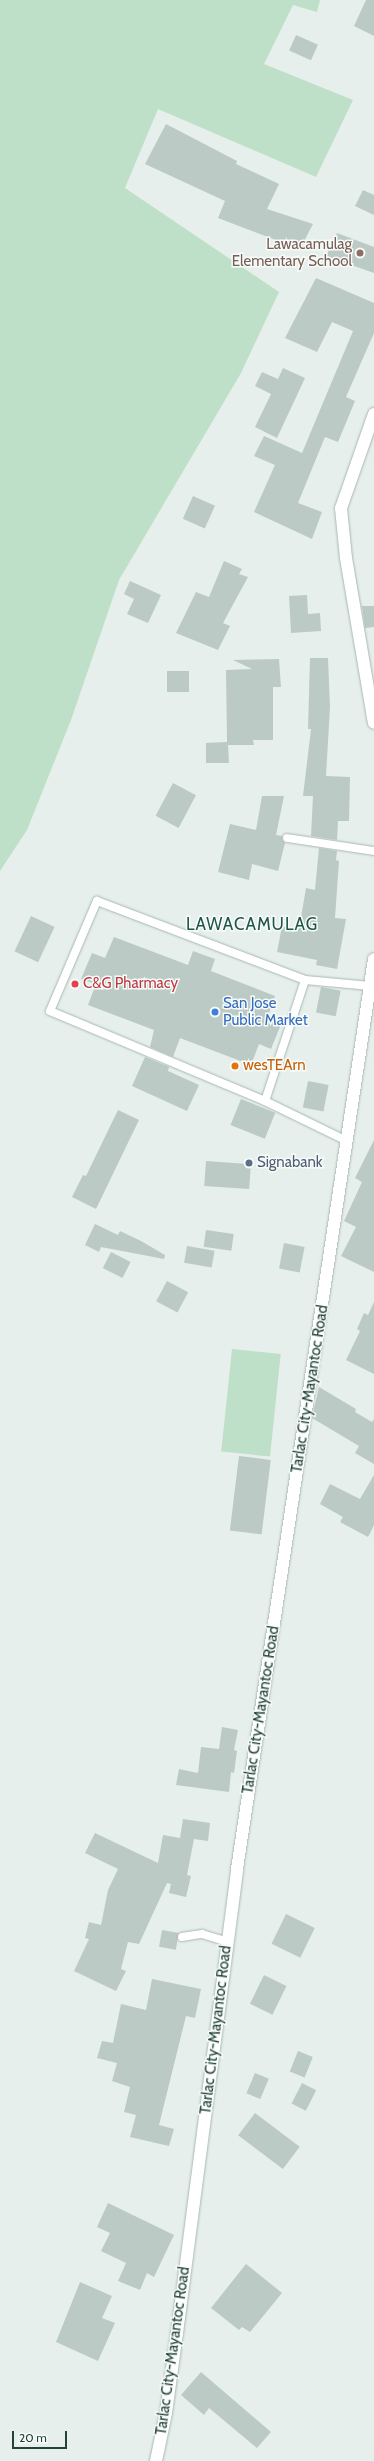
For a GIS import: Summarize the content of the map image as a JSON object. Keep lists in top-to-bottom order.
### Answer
{
  "streets": {
    "main road": ["Tarlac City-Mayantoc Road"]
  },
  "districts": ["LAWACAMULAG"],
  "places": [
    "Lawacamulag Elementary School",
    "C&G Pharmacy",
    "San Jose Public Market",
    "wesTEArn",
    "Signabank"
  ],
  "scale_bar": "20 m"
}
